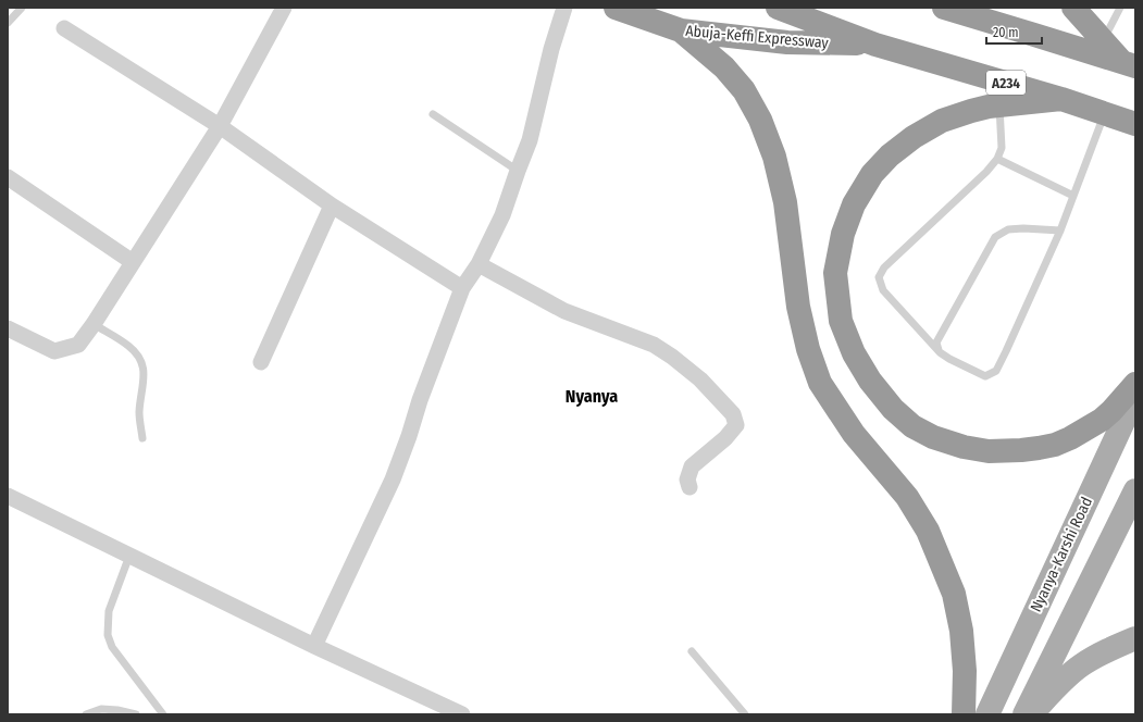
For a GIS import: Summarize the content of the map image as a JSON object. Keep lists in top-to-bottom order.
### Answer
{
  "streets": {
    "highway": ["Abuja-Keffi Expressway", "A234"],
    "main road": ["Nyanya-Karshi Road"]
  },
  "districts": ["Nyanya"],
  "scale_bar": "20 m"
}
